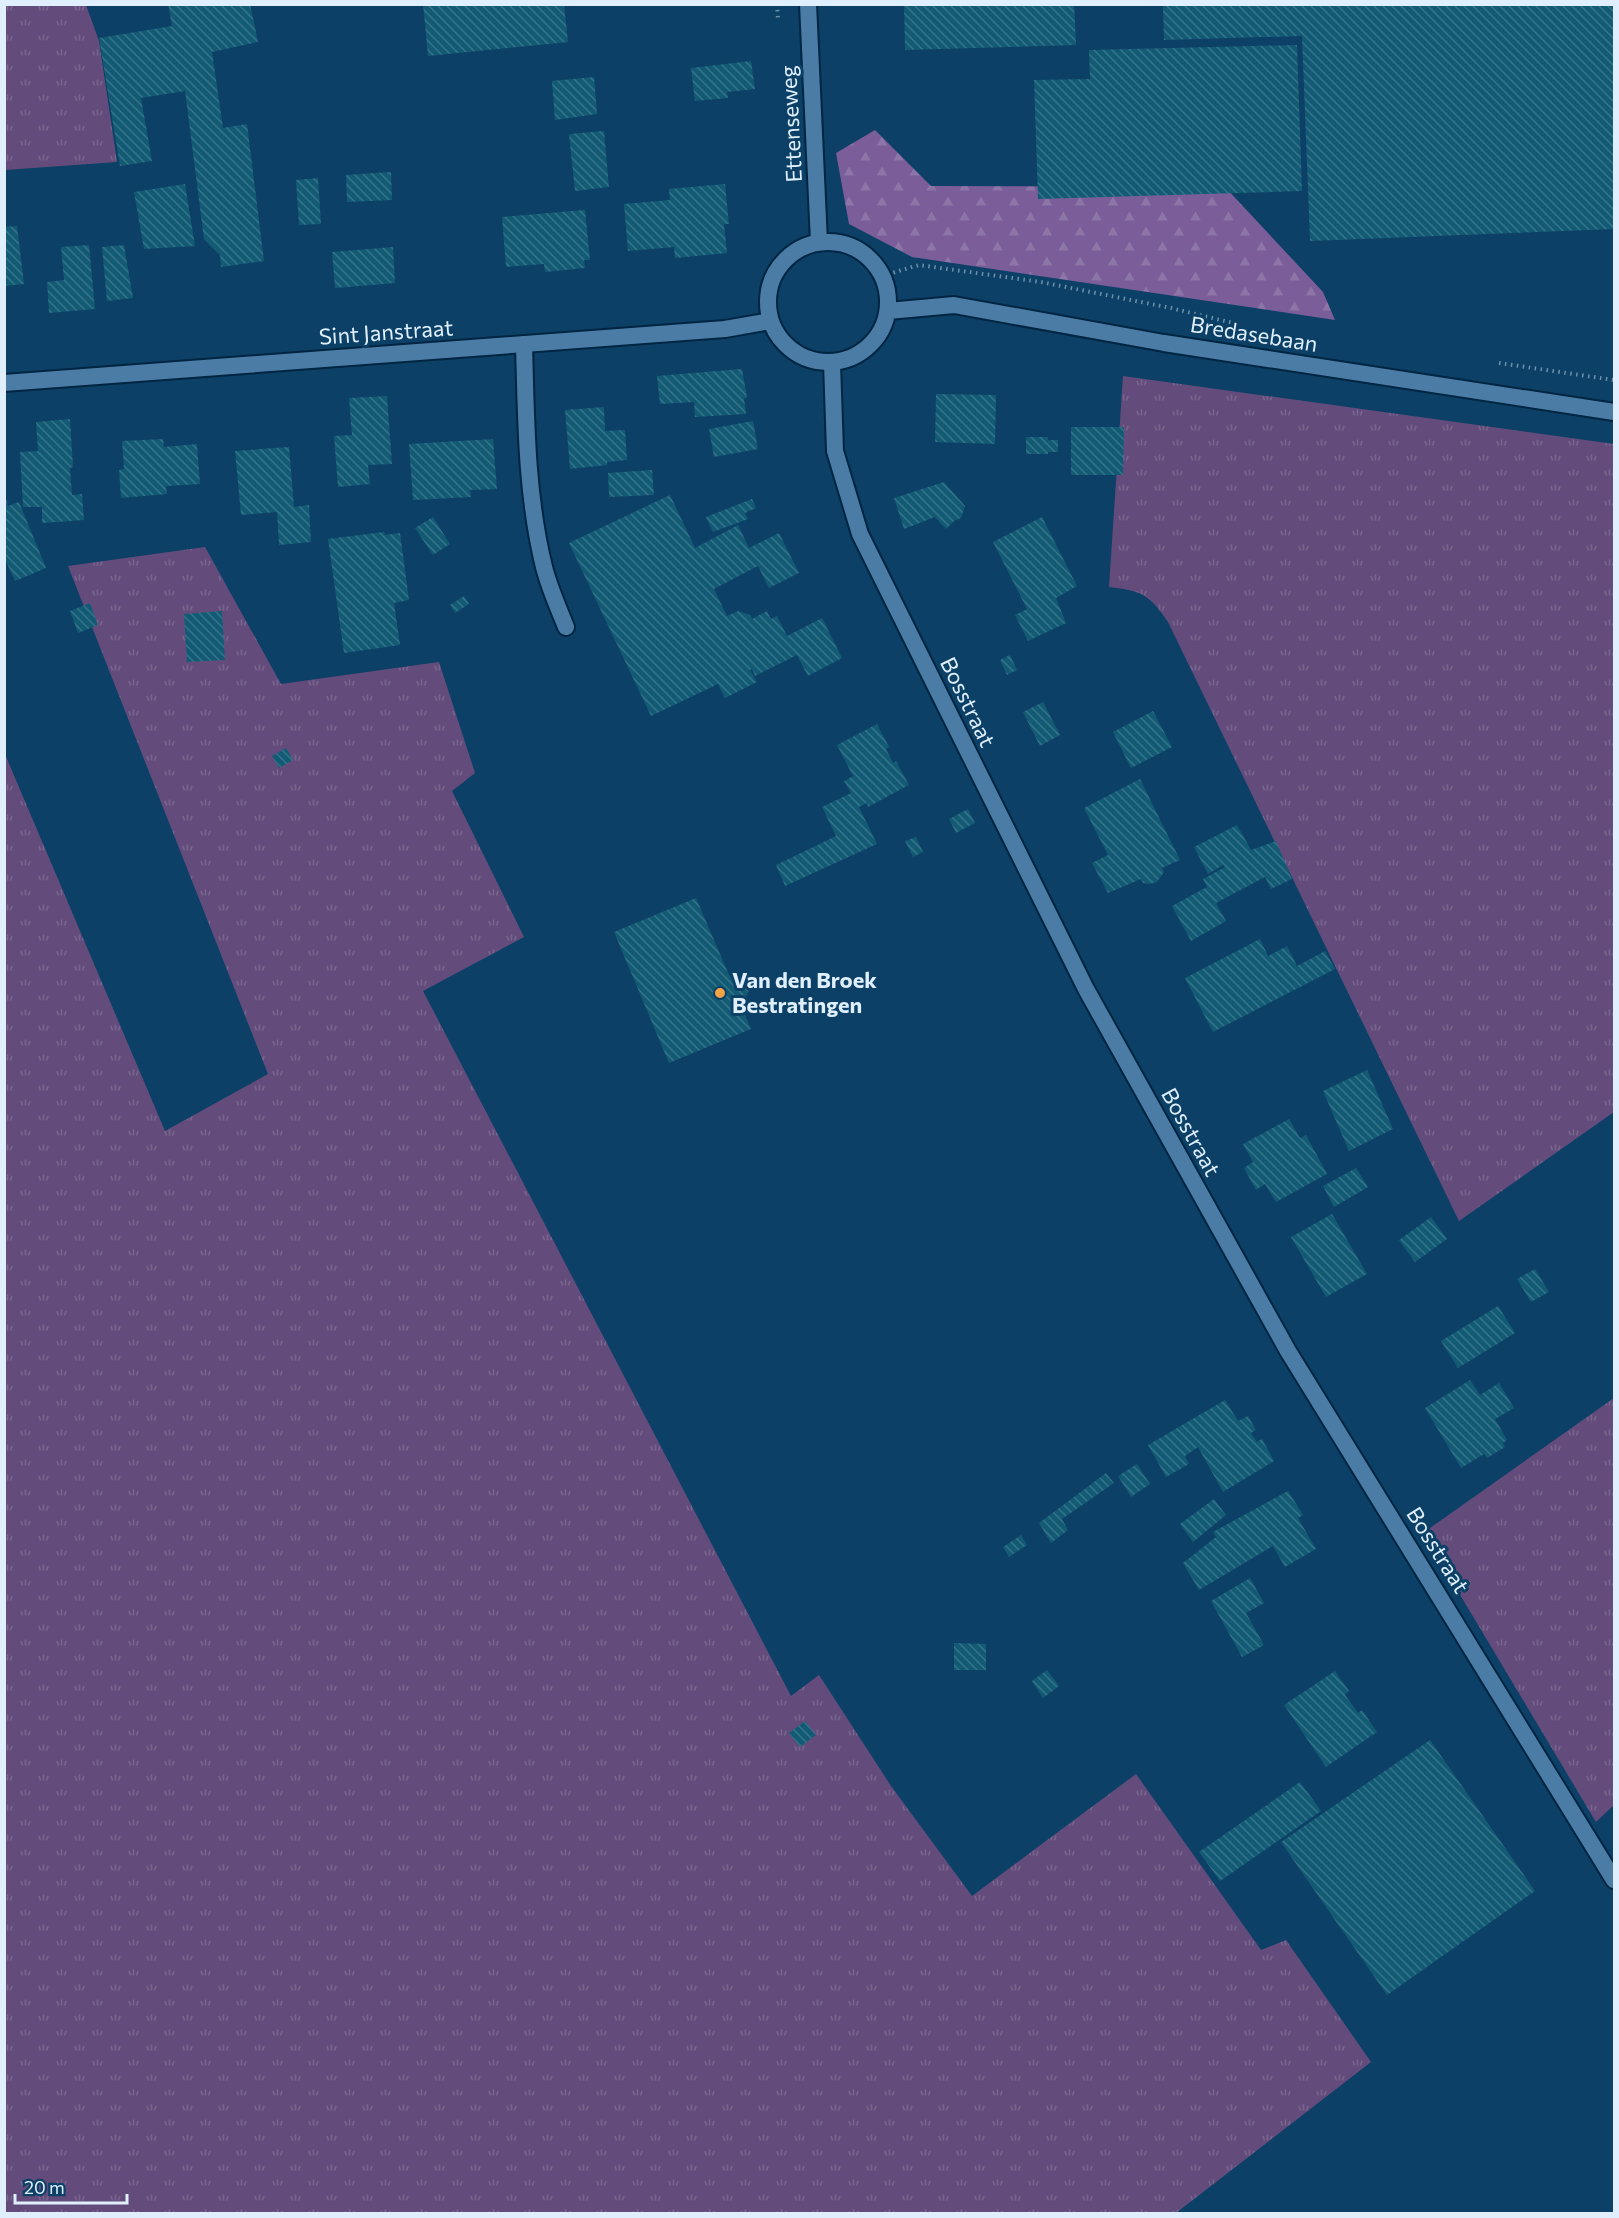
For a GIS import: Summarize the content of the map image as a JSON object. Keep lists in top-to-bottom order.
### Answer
{
  "streets": {
    "street": [
      "Ettenseweg",
      "Sint Janstraat",
      "Bredasebaan",
      "Bosstraat"
    ]
  },
  "crossings": [
    ["Ettenseweg", "Sint Janstraat"],
    ["Ettenseweg", "Bredasebaan"],
    ["Ettenseweg", "Bosstraat"],
    ["Sint Janstraat", "Bredasebaan"],
    ["Sint Janstraat", "Bosstraat"],
    ["Bredasebaan", "Bosstraat"]
  ],
  "places": ["Van den Broek Bestratingen"],
  "scale_bar": "20 m"
}
